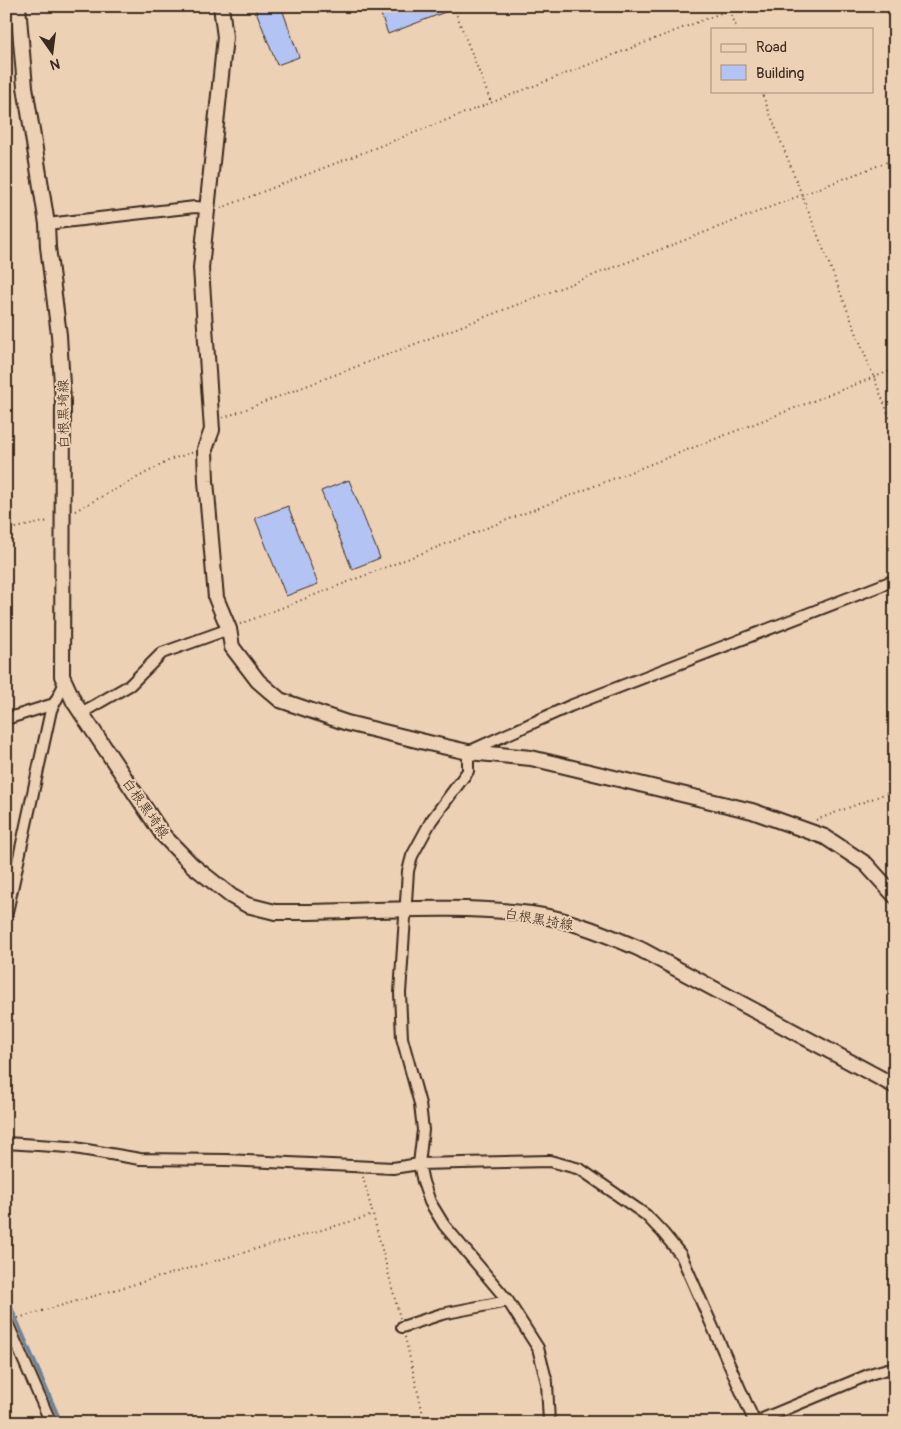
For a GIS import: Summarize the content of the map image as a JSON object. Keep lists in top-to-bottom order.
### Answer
{
  "streets": {
    "main road": ["白根黒埼線"]
  },
  "legend": ["Road", "Building"],
  "north": "bottom"
}
